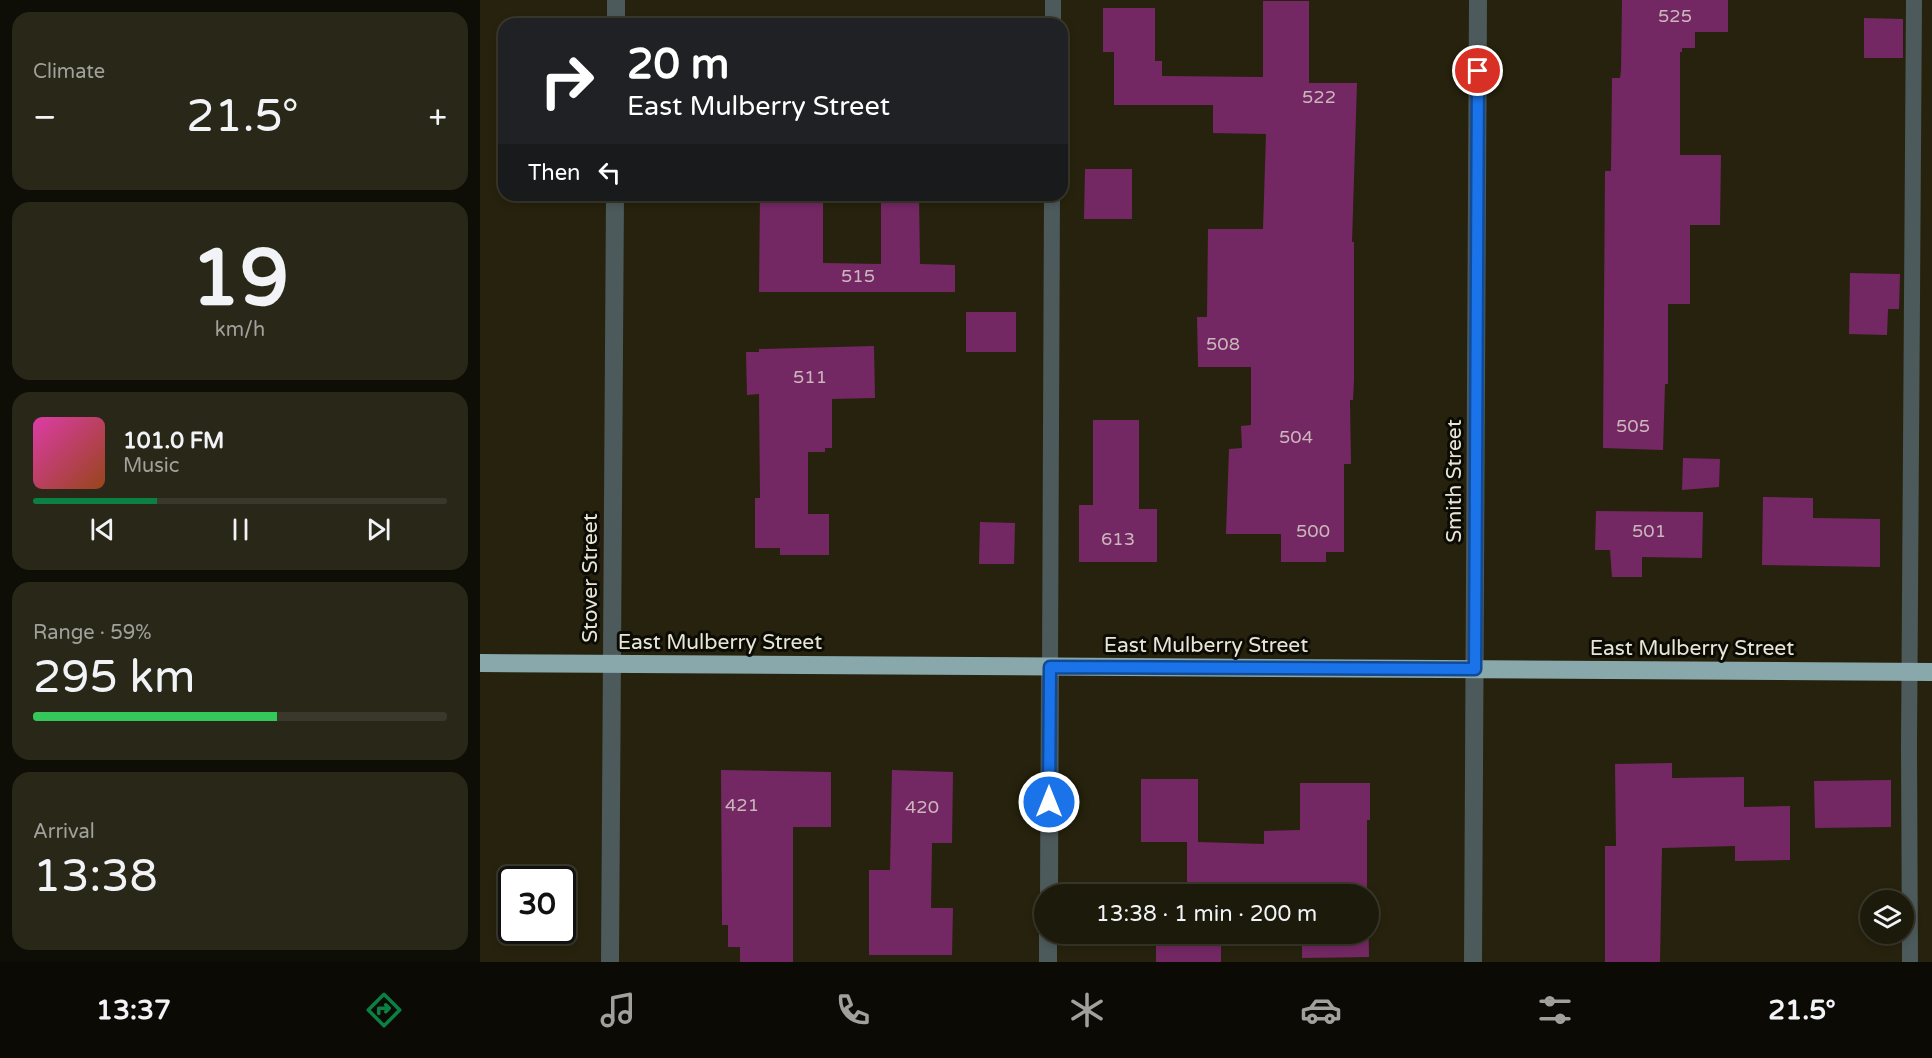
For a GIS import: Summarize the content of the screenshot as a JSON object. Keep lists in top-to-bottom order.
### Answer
{
  "streets": {
    "highway": ["East Mulberry Street"],
    "street": ["Smith Street", "Stover Street"]
  },
  "crossings": [
    ["Smith Street", "East Mulberry Street"],
    ["Stover Street", "East Mulberry Street"]
  ],
  "house_numbers": [
    "525",
    "522",
    "515",
    "508",
    "511",
    "505",
    "504",
    "500",
    "501",
    "613",
    "421",
    "420"
  ],
  "page": {
    "tile": [
      "Climate",
      ["19", "km/h"],
      ["Range · 59%", "295 km"],
      ["Arrival", "13:38"]
    ],
    "turn": ["20 m", "East Mulberry Street"],
    "heat": ["−", "21.5°", "+"],
    "then": "Then",
    "song": ["101.0 FM", "Music"],
    "limit": "30",
    "trip": "13:38 · 1 min · 200 m",
    "tabs": ["13:37", "21.5°"]
  }
}
